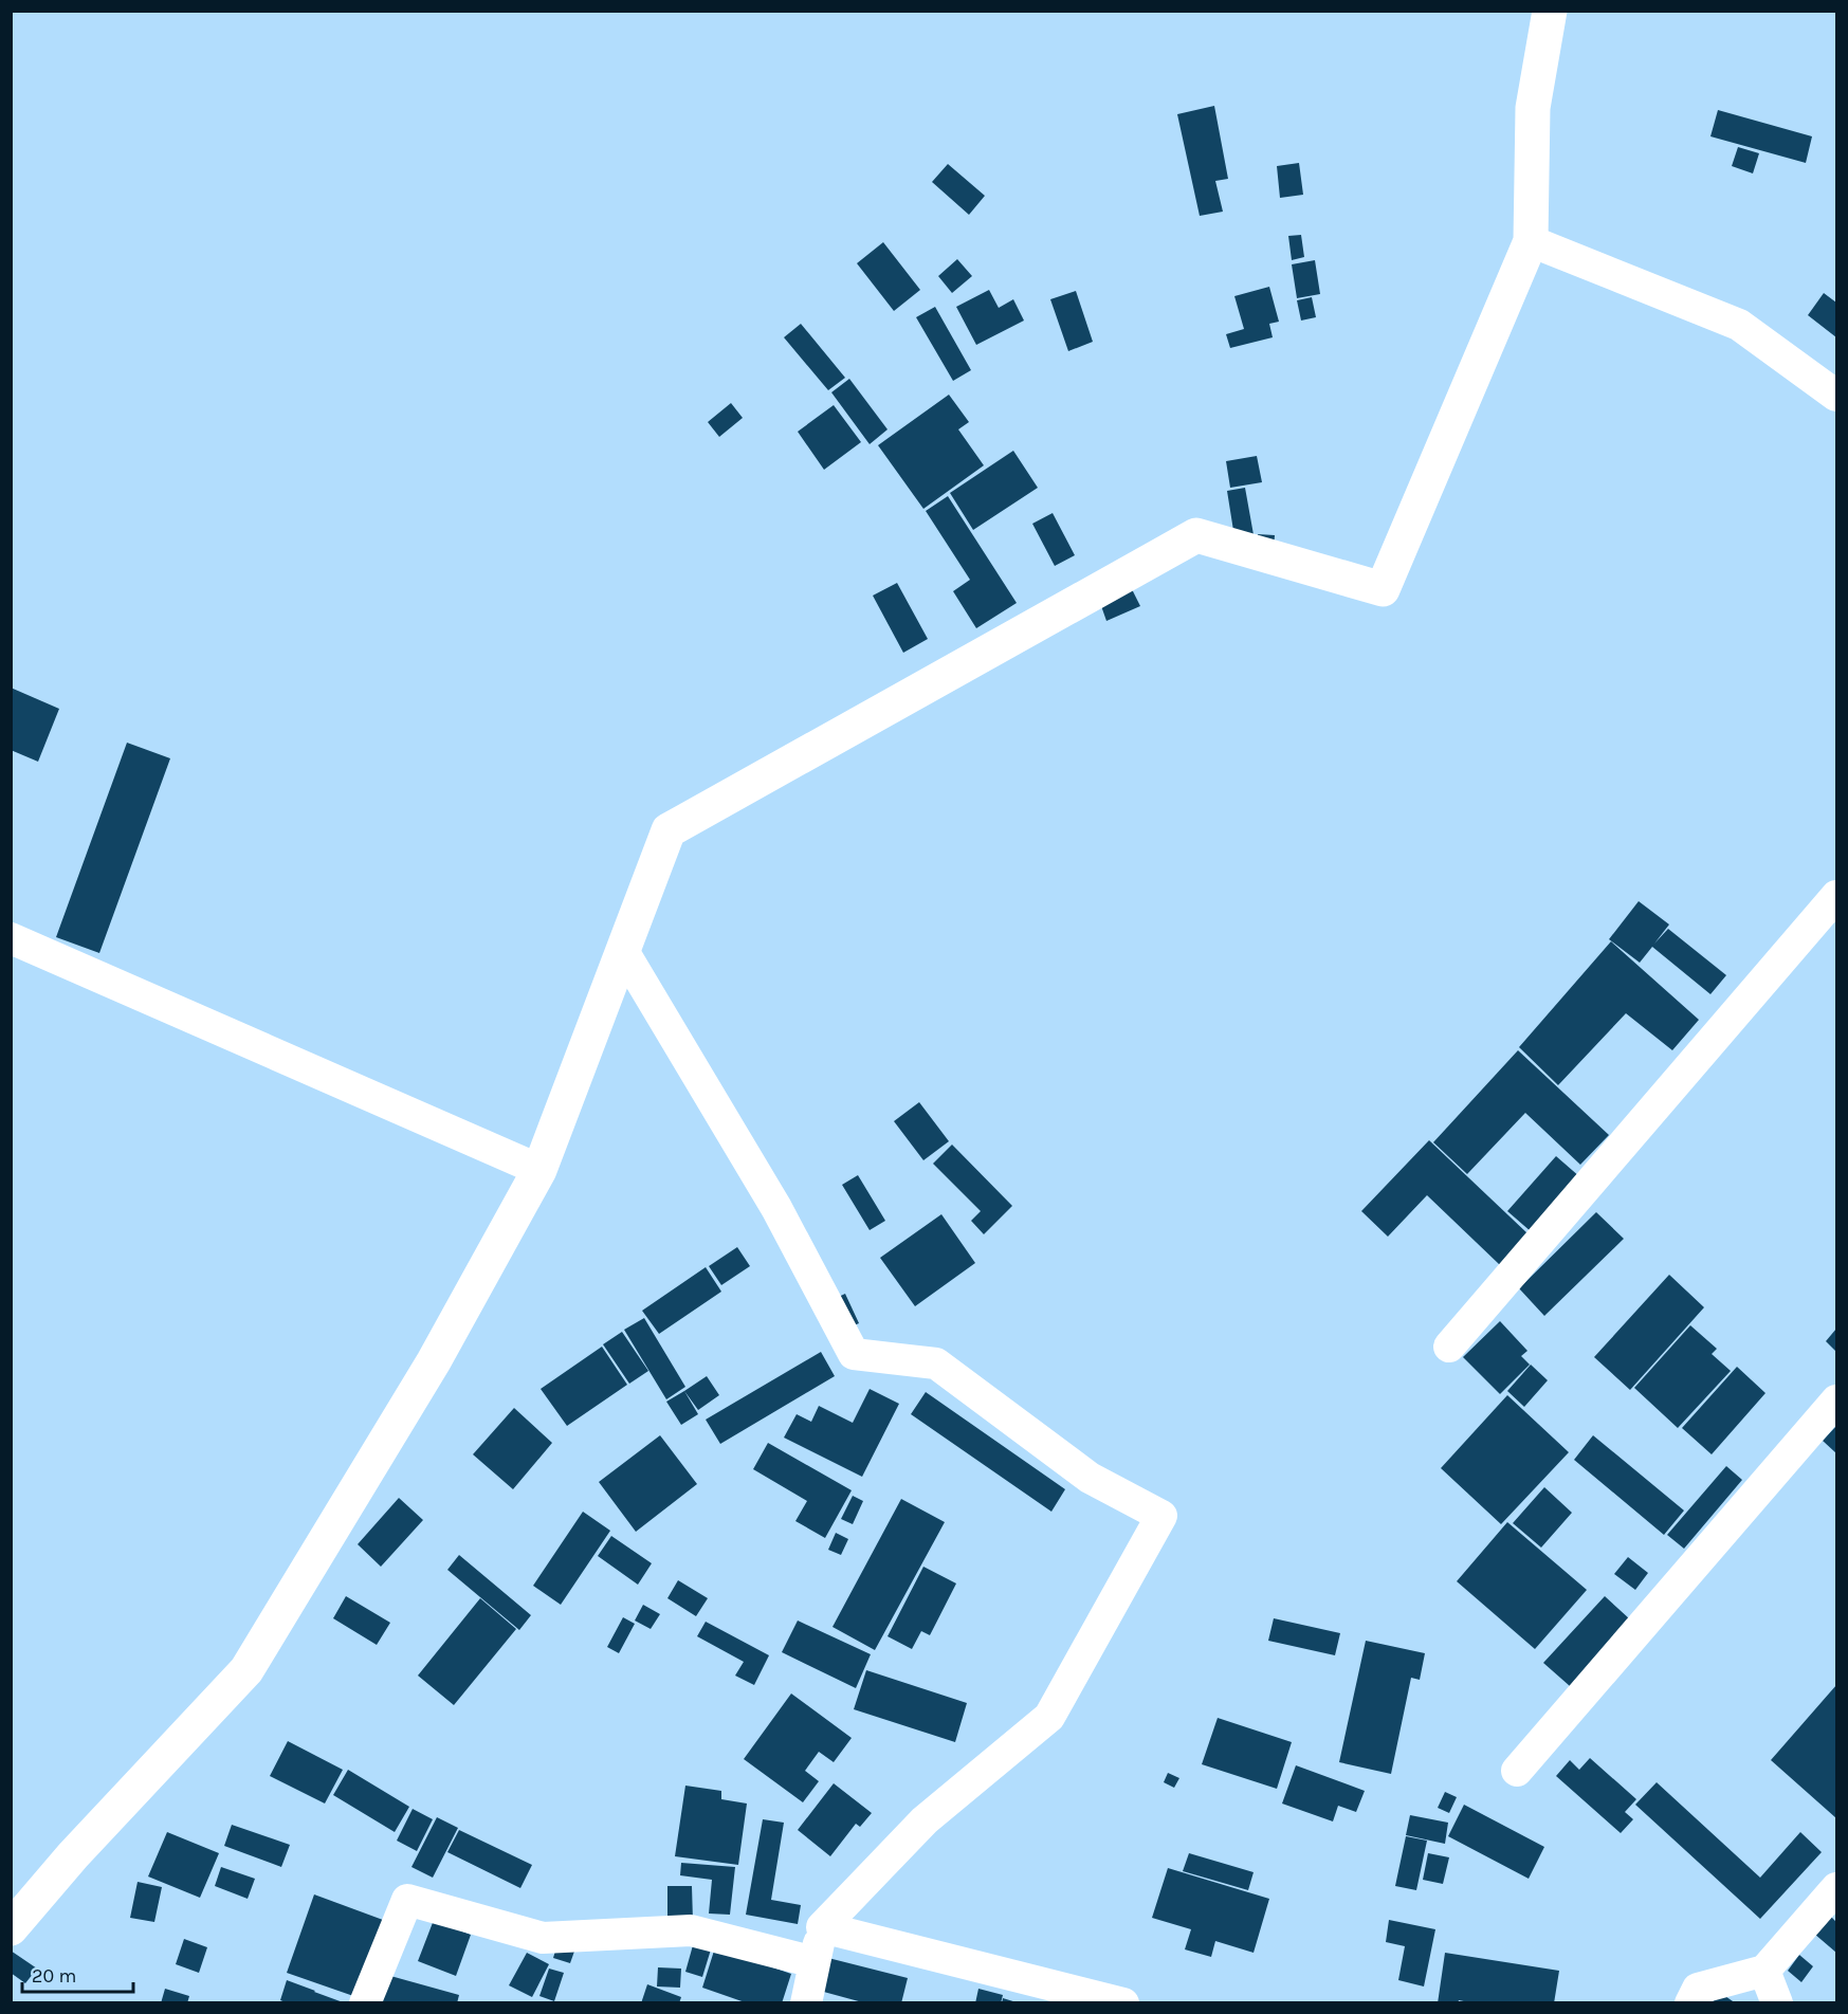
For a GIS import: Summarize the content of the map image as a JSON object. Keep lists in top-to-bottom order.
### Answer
{
  "scale_bar": "20 m"
}
